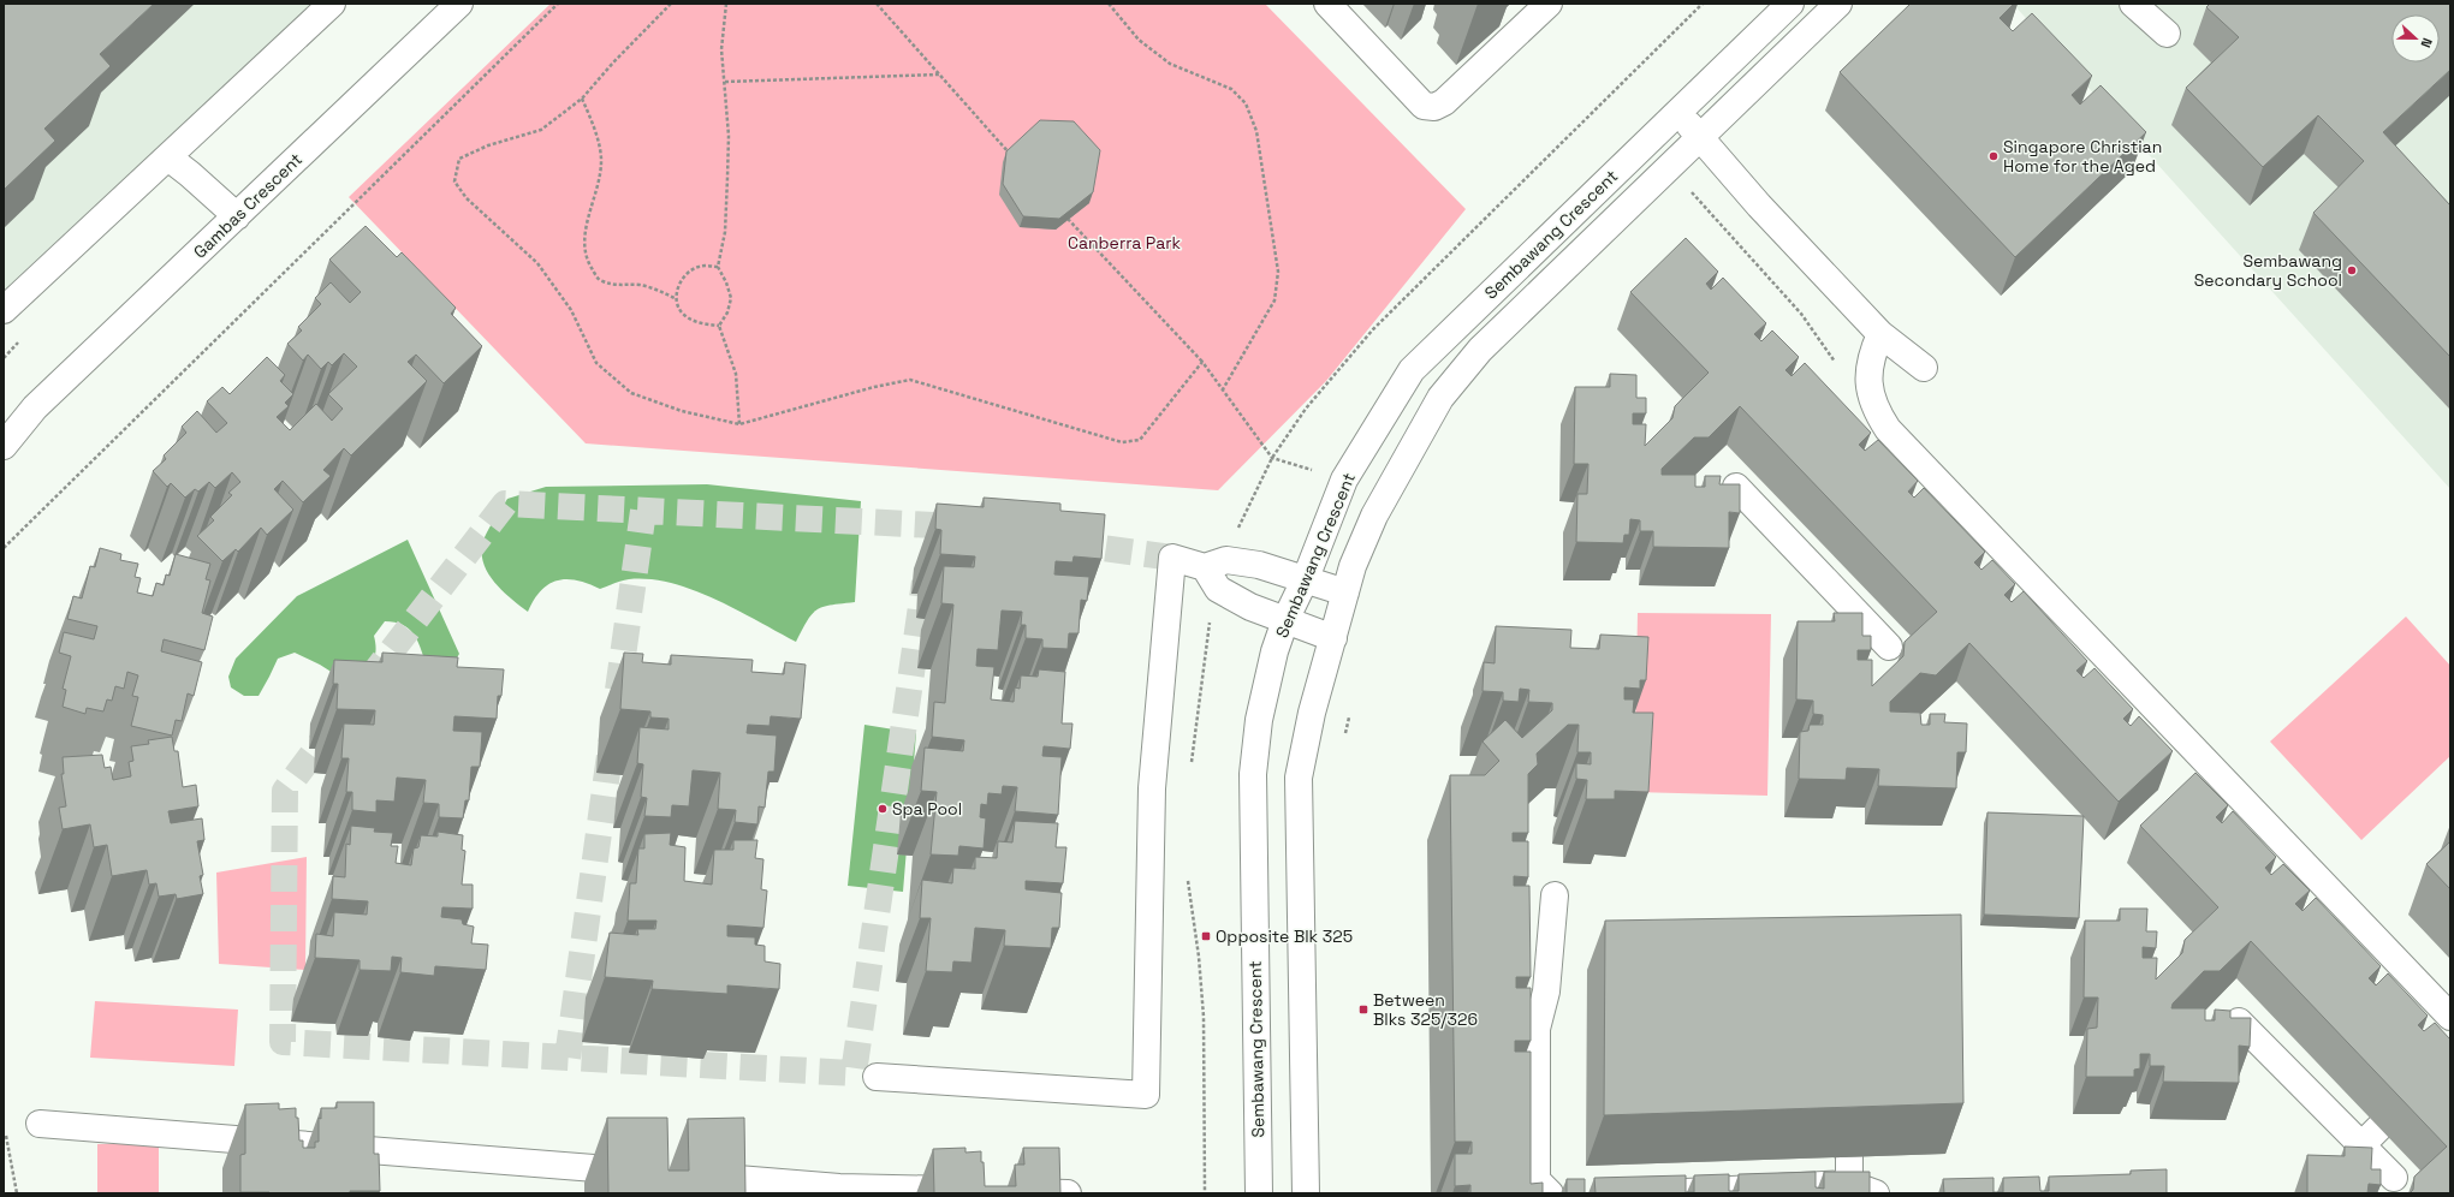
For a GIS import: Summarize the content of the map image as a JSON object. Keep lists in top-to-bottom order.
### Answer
{
  "streets": {
    "street": ["Gambas Crescent", "Sembawang Crescent"]
  },
  "parks": ["Canberra Park"],
  "places": {
    "other": ["Singapore Christian Home for the Aged", "Sembawang Secondary School", "Spa Pool"],
    "transit": ["Opposite Blk 325", "Between Blks 325/326"]
  },
  "north": "right"
}
